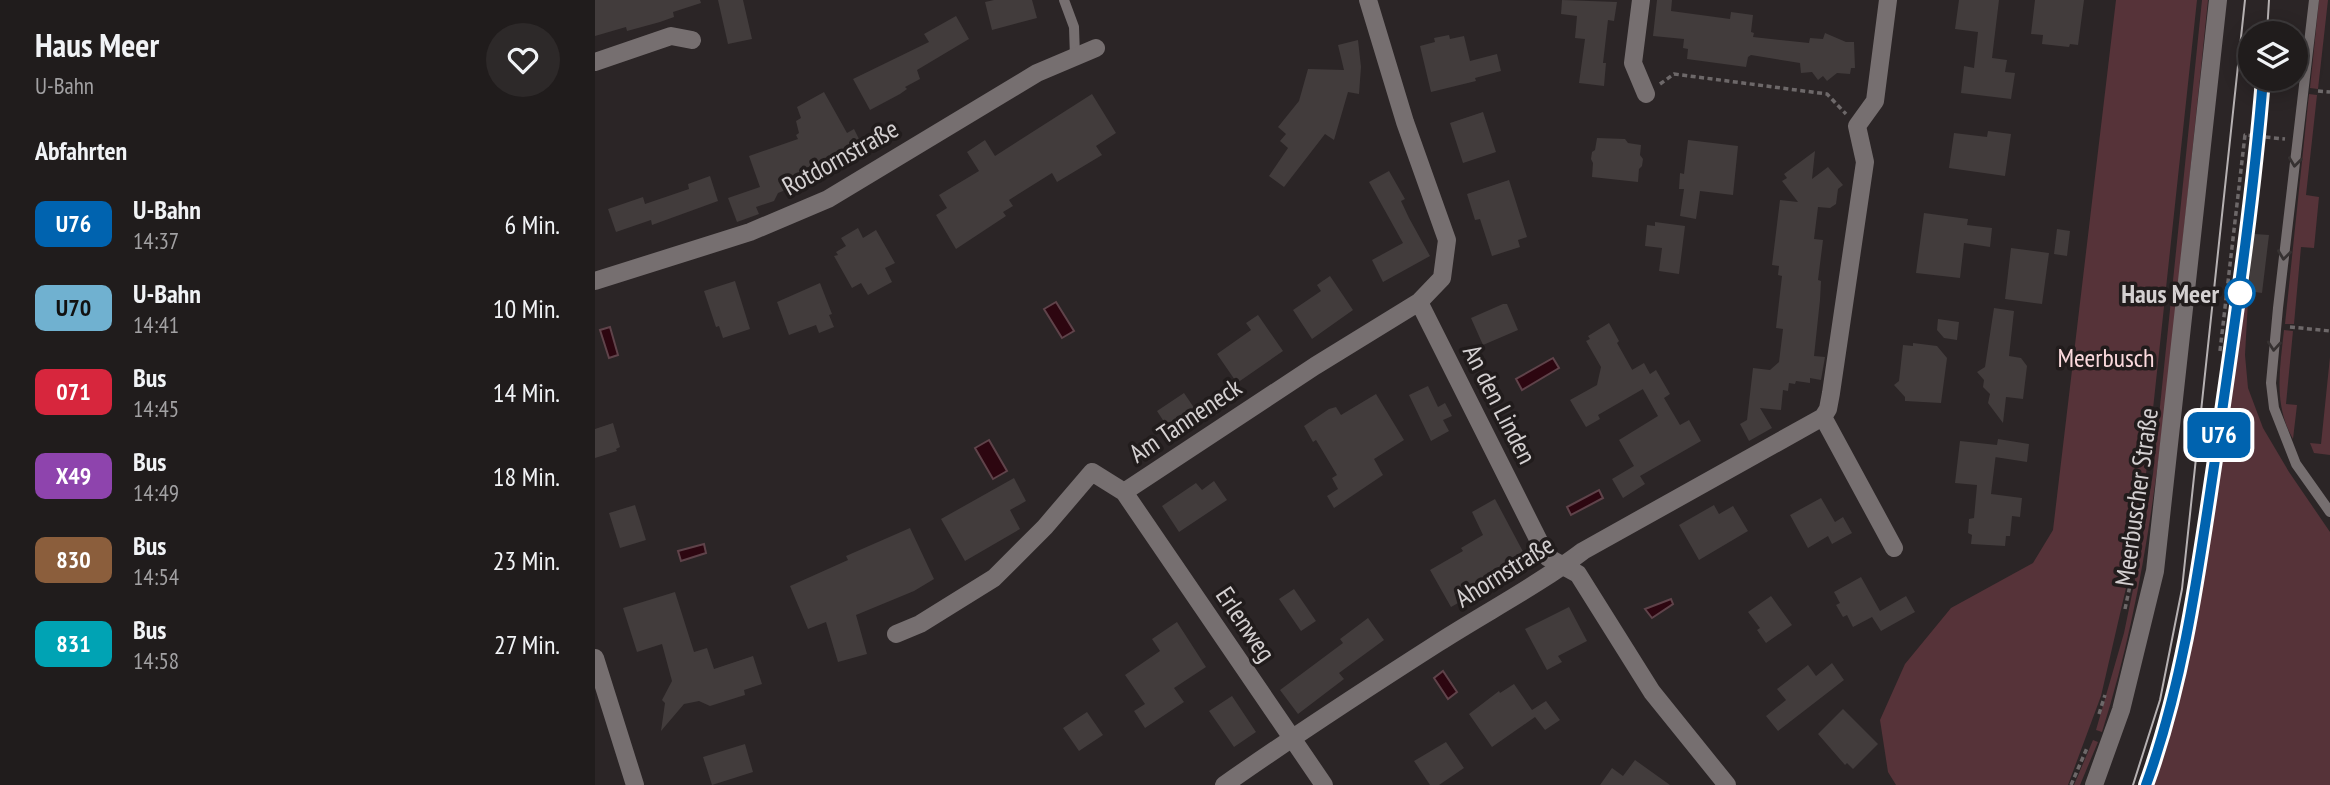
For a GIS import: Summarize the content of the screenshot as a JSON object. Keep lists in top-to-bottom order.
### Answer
{
  "streets": {
    "street": [
      "Rotdornstraße",
      "An den Linden",
      "Am Tanneneck",
      "Meerbuscher Straße",
      "Ahornstraße",
      "Erlenweg"
    ]
  },
  "crossings": [
    ["An den Linden", "Am Tanneneck"],
    ["An den Linden", "Ahornstraße"],
    ["Am Tanneneck", "Erlenweg"],
    ["Ahornstraße", "Erlenweg"]
  ],
  "parks": ["Meerbusch"],
  "places": ["Haus Meer"],
  "lines": ["metro line U76"],
  "page": {
    "heading": [
      ["Haus Meer", "U-Bahn"],
      "Abfahrten"
    ],
    "on_map": "U76",
    "list": [
      {
        "mark": "U76",
        "name": "U-Bahn",
        "note": "14:37",
        "value": "6 Min."
      },
      {
        "mark": "U70",
        "name": "U-Bahn",
        "note": "14:41",
        "value": "10 Min."
      },
      {
        "mark": "071",
        "name": "Bus",
        "note": "14:45",
        "value": "14 Min."
      },
      {
        "mark": "X49",
        "name": "Bus",
        "note": "14:49",
        "value": "18 Min."
      },
      {
        "mark": "830",
        "name": "Bus",
        "note": "14:54",
        "value": "23 Min."
      },
      {
        "mark": "831",
        "name": "Bus",
        "note": "14:58",
        "value": "27 Min."
      }
    ]
  }
}
